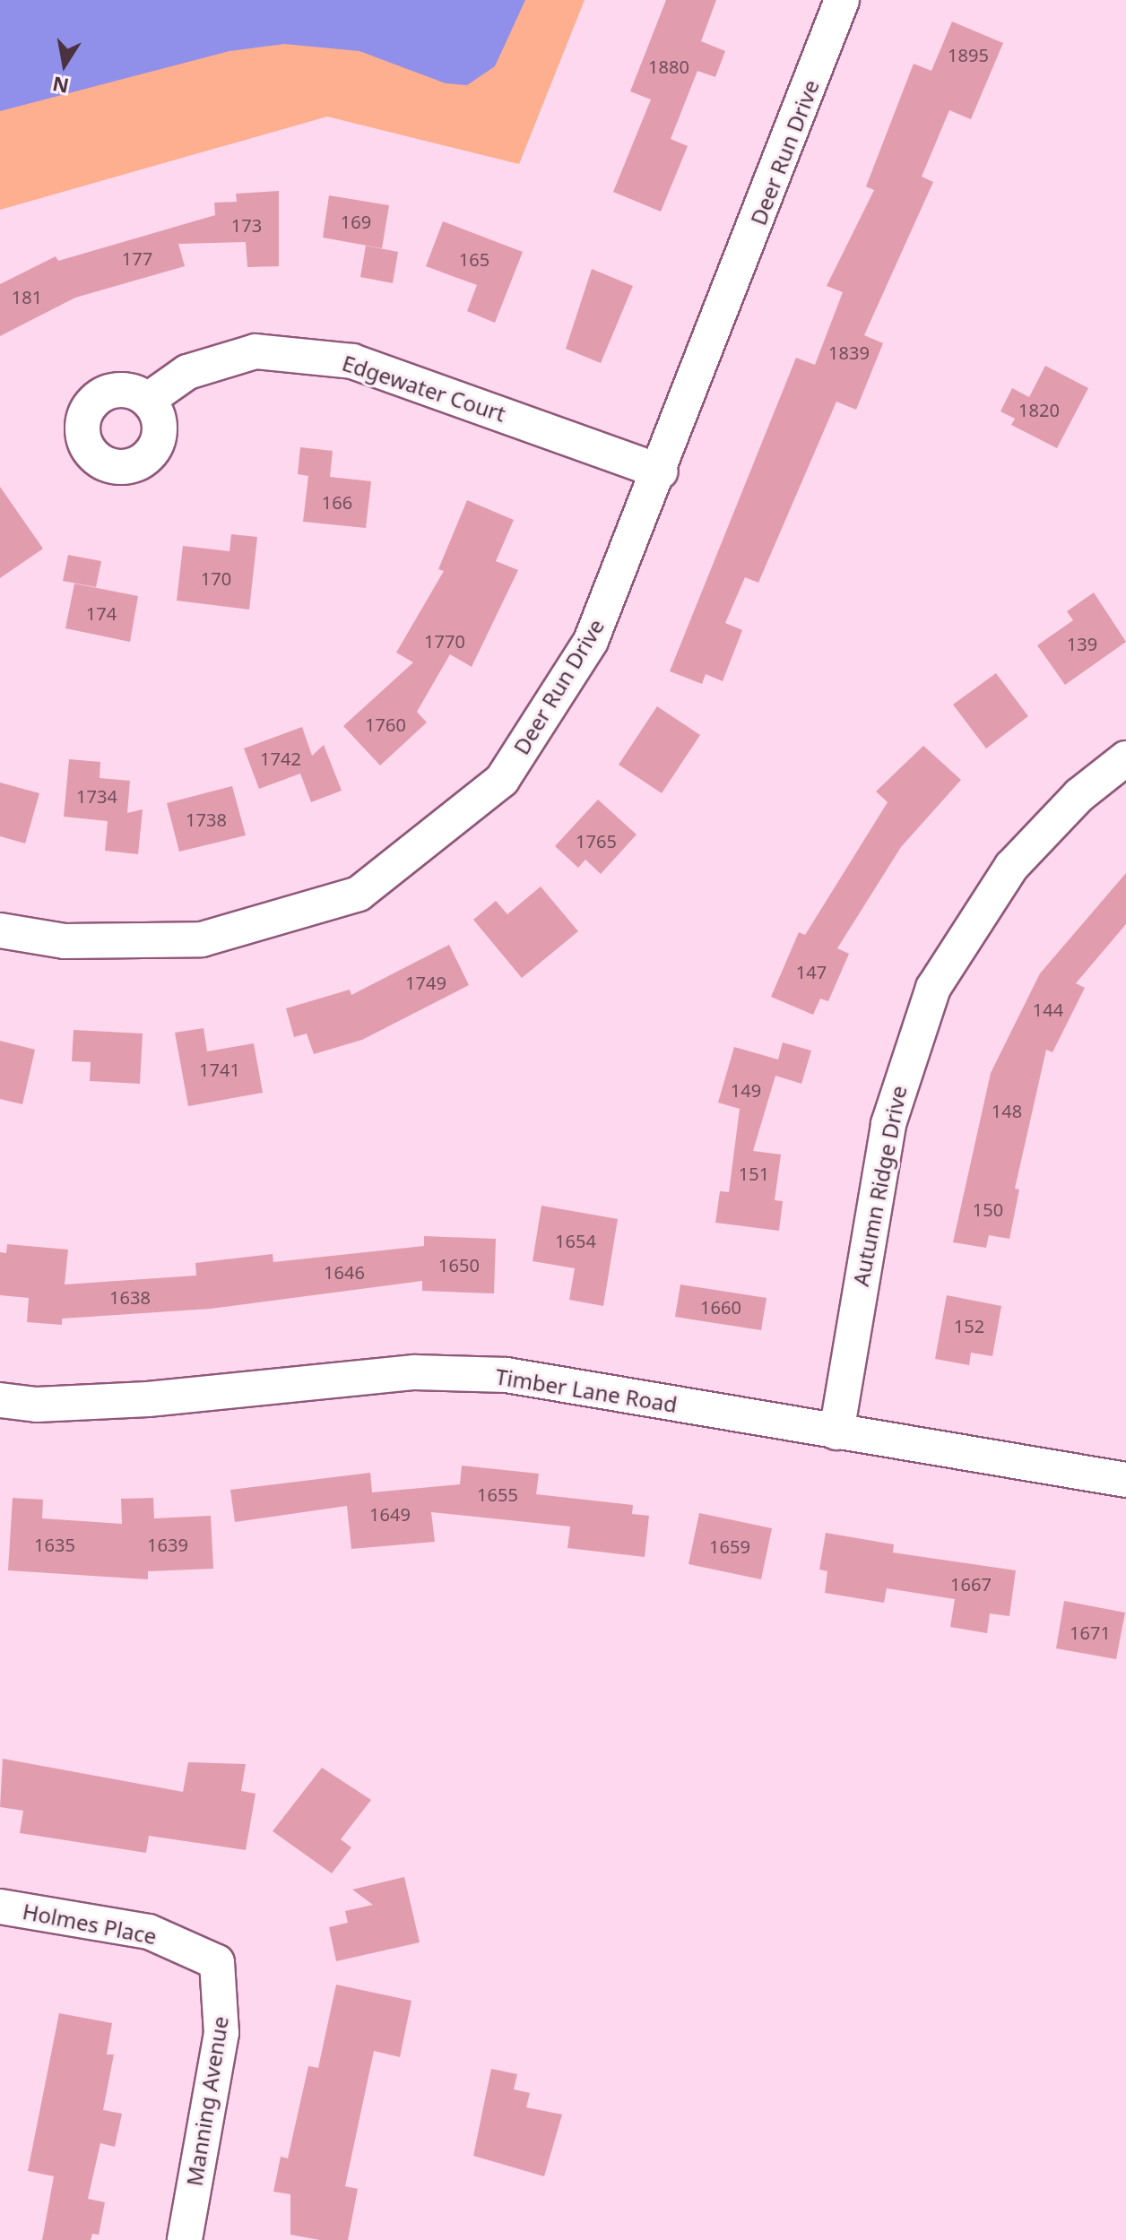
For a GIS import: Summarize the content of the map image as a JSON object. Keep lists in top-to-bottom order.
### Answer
{
  "streets": {
    "street": [
      "Deer Run Drive",
      "Edgewater Court",
      "Autumn Ridge Drive",
      "Timber Lane Road",
      "Holmes Place",
      "Manning Avenue"
    ]
  },
  "crossings": [
    ["Deer Run Drive", "Edgewater Court"],
    ["Autumn Ridge Drive", "Timber Lane Road"],
    ["Holmes Place", "Manning Avenue"]
  ],
  "house_numbers": [
    "1895",
    "1880",
    "169",
    "173",
    "177",
    "165",
    "181",
    "1839",
    "1820",
    "166",
    "170",
    "174",
    "1770",
    "139",
    "1760",
    "1742",
    "1734",
    "1738",
    "1765",
    "147",
    "1749",
    "144",
    "1741",
    "149",
    "148",
    "151",
    "150",
    "1654",
    "1650",
    "1646",
    "1638",
    "1660",
    "152",
    "1655",
    "1649",
    "1635",
    "1639",
    "1659",
    "1667",
    "1671"
  ],
  "north": "bottom"
}
